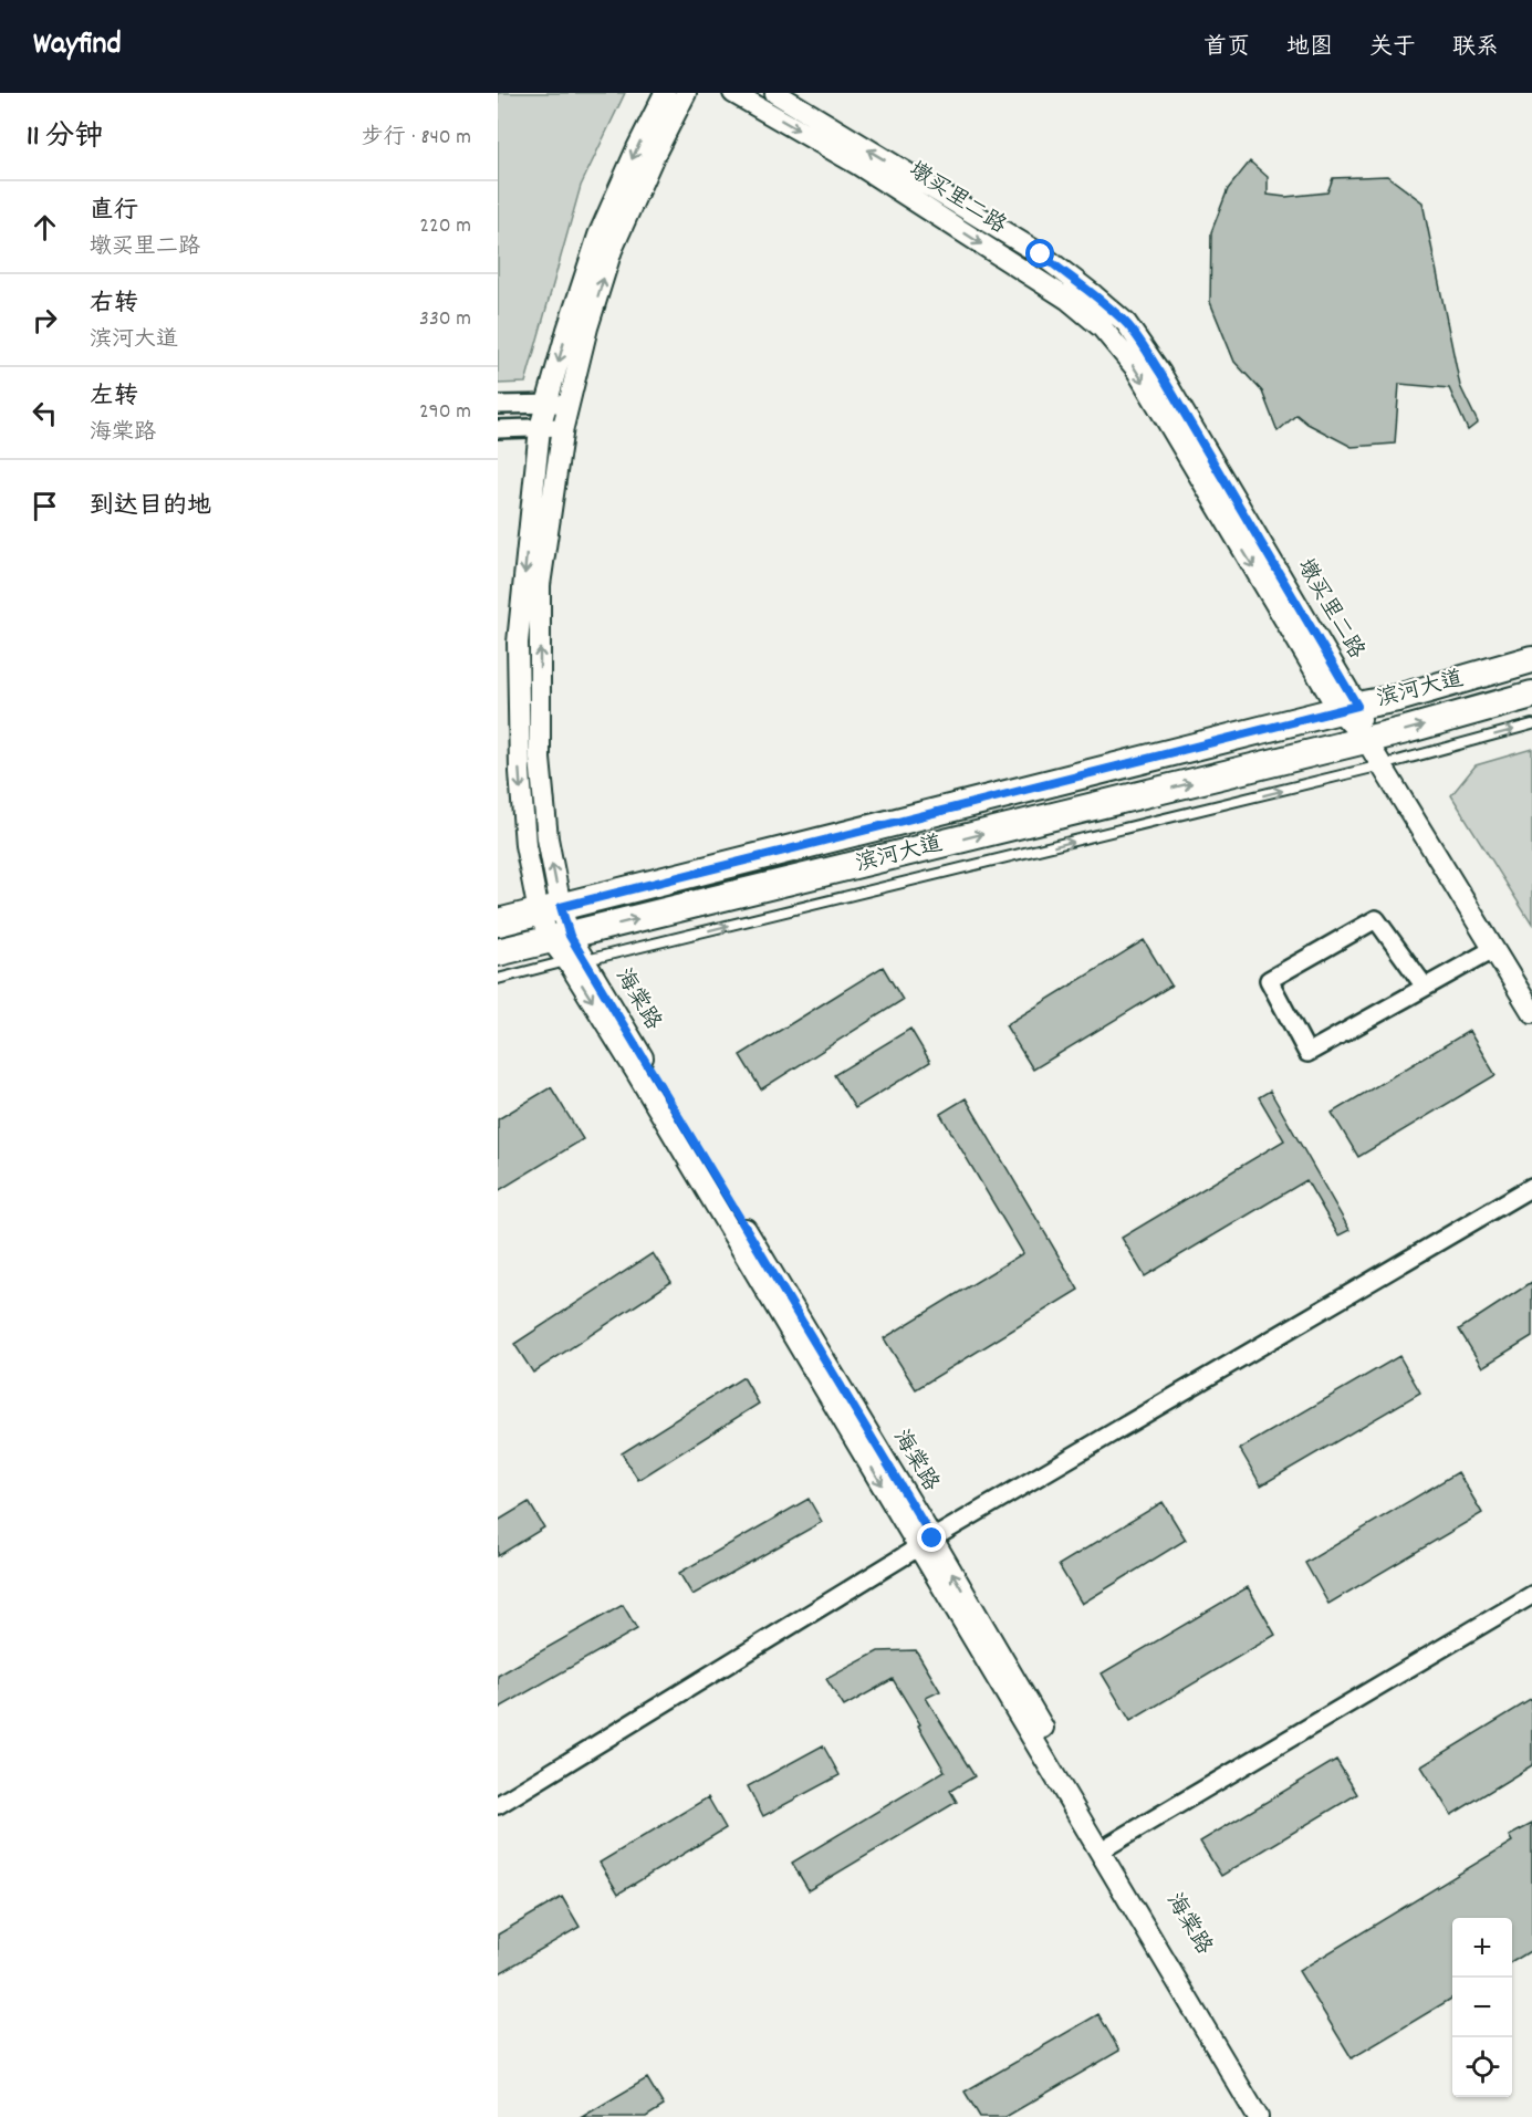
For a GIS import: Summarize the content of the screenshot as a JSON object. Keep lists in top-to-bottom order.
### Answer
{
  "streets": {
    "main road": ["滨河大道"],
    "street": ["墩买里二路", "海棠路"]
  },
  "crossings": [
    ["墩买里二路", "滨河大道"],
    ["滨河大道", "海棠路"]
  ],
  "page": {
    "header": "Wayfind",
    "nav": [
      "首页",
      "地图",
      "关于",
      "联系"
    ],
    "heading": ["11 分钟", "步行 · 840 m"],
    "list": [
      ["直行", "墩买里二路", "220 m"],
      ["右转", "滨河大道", "330 m"],
      ["左转", "海棠路", "290 m"],
      "到达目的地"
    ],
    "map_buttons": ["+", "−"]
  }
}
